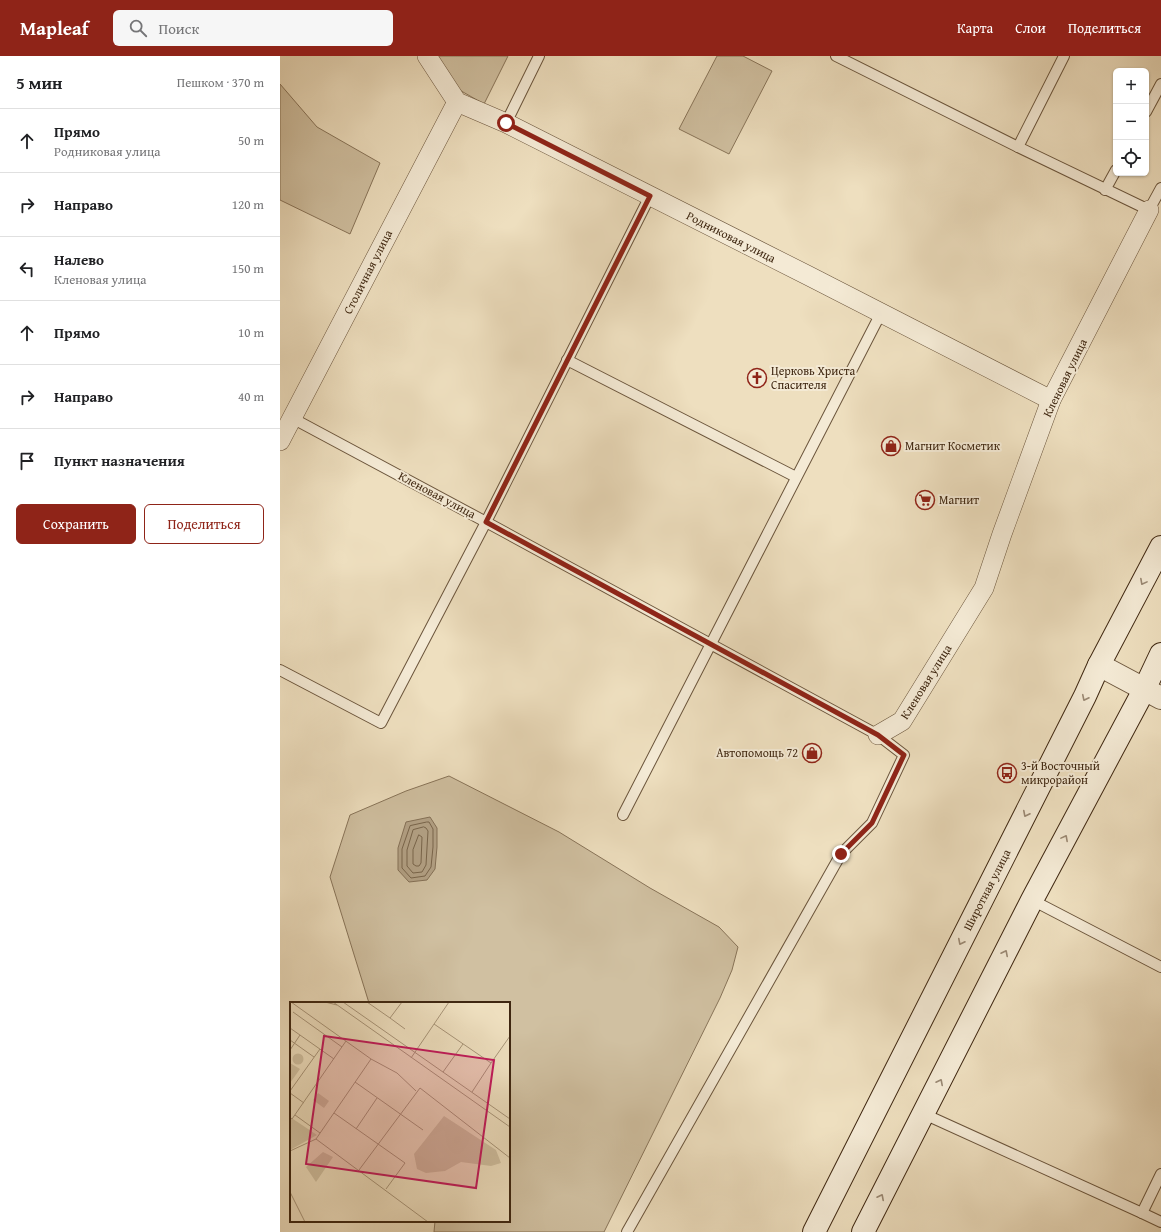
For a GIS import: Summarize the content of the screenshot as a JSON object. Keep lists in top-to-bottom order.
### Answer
{
  "streets": {
    "main road": ["Широтная улица"],
    "street": ["Родниковая улица", "Столичная улица", "Кленовая улица"]
  },
  "crossings": [
    ["Родниковая улица", "Столичная улица"],
    ["Родниковая улица", "Кленовая улица"],
    ["Столичная улица", "Кленовая улица"]
  ],
  "places": {
    "church": ["Церковь Христа Спасителя"],
    "shop": ["Магнит Косметик", "Автопомощь 72"],
    "supermarket": ["Магнит"],
    "bus stop": ["3-й Восточный микрорайон"]
  },
  "page": {
    "header": "Mapleaf",
    "search": "Поиск",
    "nav": ["Карта", "Слои", "Поделиться"],
    "heading": ["5 мин", "Пешком · 370 m"],
    "map_buttons": ["+", "−"],
    "list": [
      ["Прямо", "Родниковая улица", "50 m"],
      ["Направо", "120 m"],
      ["Налево", "Кленовая улица", "150 m"],
      ["Прямо", "10 m"],
      ["Направо", "40 m"],
      "Пункт назначения"
    ],
    "buttons": ["Сохранить", "Поделиться"]
  }
}
